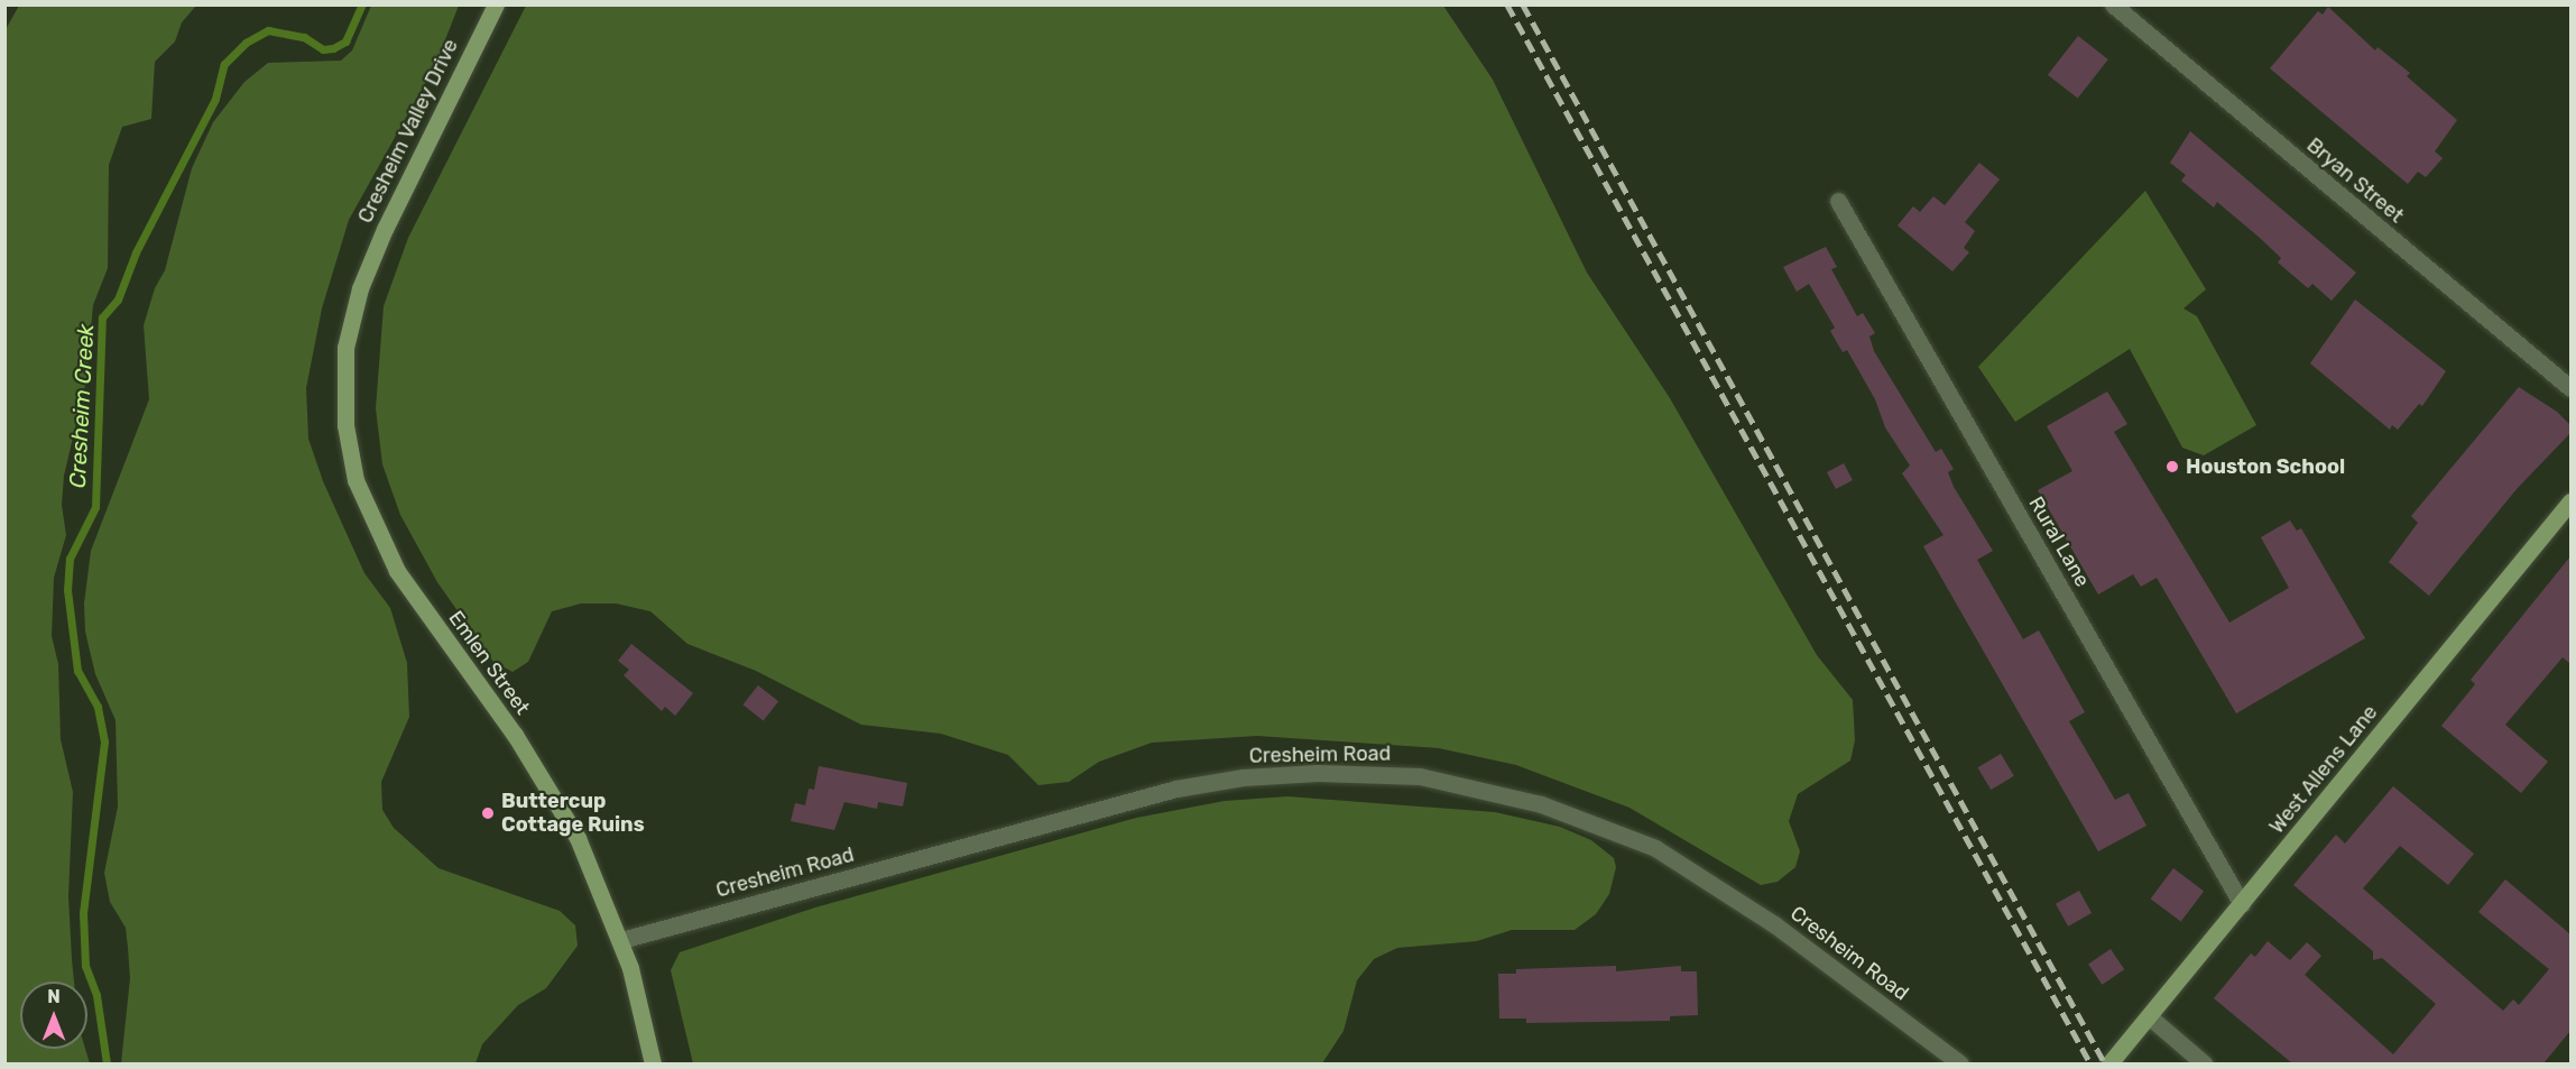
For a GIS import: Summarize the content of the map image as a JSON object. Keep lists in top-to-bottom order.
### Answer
{
  "streets": {
    "main road": ["Cresheim Valley Drive", "Emlen Street", "West Allens Lane"],
    "street": ["Bryan Street", "Rural Lane", "Cresheim Road"]
  },
  "crossings": [
    ["Cresheim Valley Drive", "Emlen Street"],
    ["Rural Lane", "West Allens Lane"],
    ["Emlen Street", "Cresheim Road"]
  ],
  "water": ["Cresheim Creek"],
  "places": ["Houston School", "Buttercup Cottage Ruins"],
  "north": "top"
}
